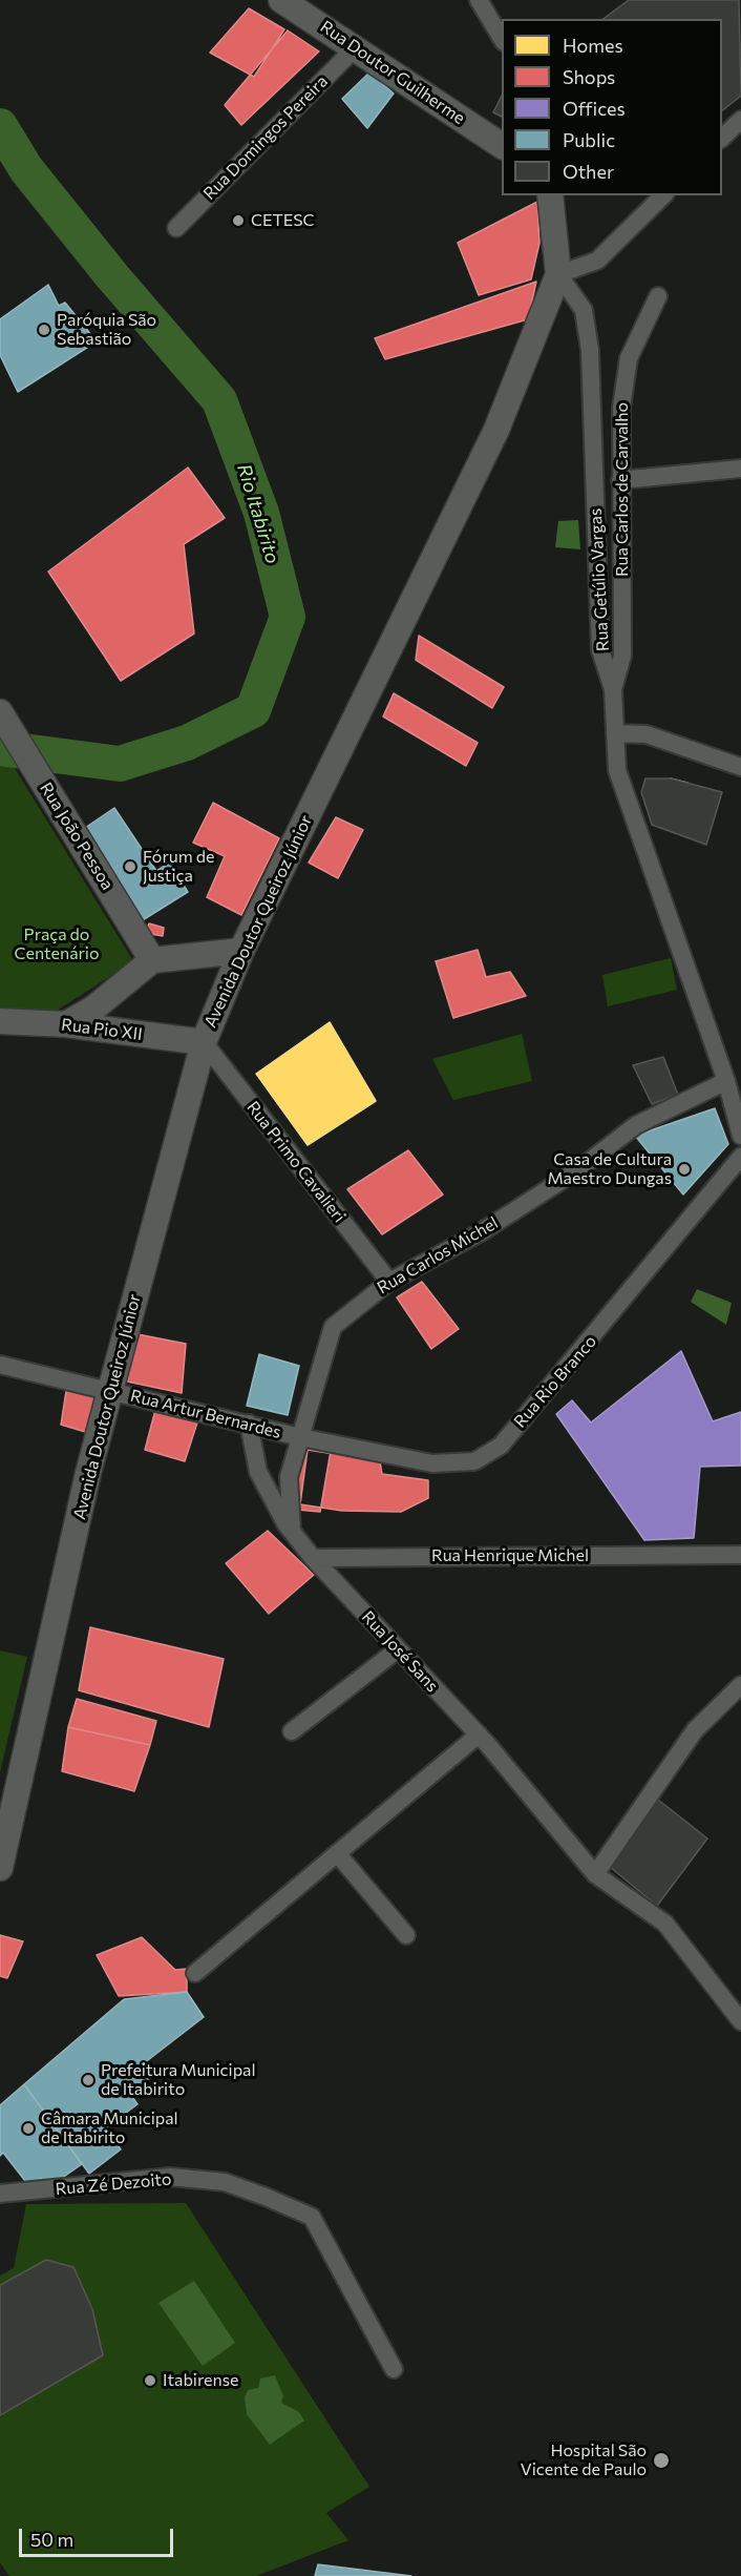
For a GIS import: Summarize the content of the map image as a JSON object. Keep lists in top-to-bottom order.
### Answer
{
  "streets": {
    "main road": [
      "Rua Doutor Guilherme",
      "Rua João Pessoa",
      "Avenida Doutor Queiroz Júnior",
      "Rua Pio XII"
    ],
    "street": [
      "Rua Domingos Pereira",
      "Rua Carlos de Carvalho",
      "Rua Getúlio Vargas",
      "Rua Primo Cavalieri",
      "Rua Carlos Michel",
      "Rua Rio Branco",
      "Rua Artur Bernardes",
      "Rua Henrique Michel",
      "Rua José Sans",
      "Rua Zé Dezoito"
    ]
  },
  "crossings": [
    ["Rua Doutor Guilherme", "Rua Domingos Pereira"],
    ["Rua Carlos de Carvalho", "Rua Getúlio Vargas"],
    ["Rua Getúlio Vargas", "Avenida Doutor Queiroz Júnior"],
    ["Rua Getúlio Vargas", "Rua Carlos Michel"],
    ["Avenida Doutor Queiroz Júnior", "Rua Pio XII"],
    ["Avenida Doutor Queiroz Júnior", "Rua Primo Cavalieri"],
    ["Avenida Doutor Queiroz Júnior", "Rua Artur Bernardes"],
    ["Rua Pio XII", "Rua Primo Cavalieri"],
    ["Rua Primo Cavalieri", "Rua Carlos Michel"],
    ["Rua Carlos Michel", "Rua Rio Branco"],
    ["Rua Carlos Michel", "Rua Artur Bernardes"],
    ["Rua Rio Branco", "Rua Artur Bernardes"],
    ["Rua Henrique Michel", "Rua José Sans"]
  ],
  "water": ["Rio Itabirito"],
  "parks": ["Praça do Centenário"],
  "places": [
    "CETESC",
    "Paróquia São Sebastião",
    "Fórum de Justiça",
    "Casa de Cultura Maestro Dungas",
    "Prefeitura Municipal de Itabirito",
    "Câmara Municipal de Itabirito",
    "Itabirense",
    "Hospital São Vicente de Paulo"
  ],
  "legend": [
    "Homes",
    "Shops",
    "Offices",
    "Public",
    "Other"
  ],
  "scale_bar": "50 m"
}
